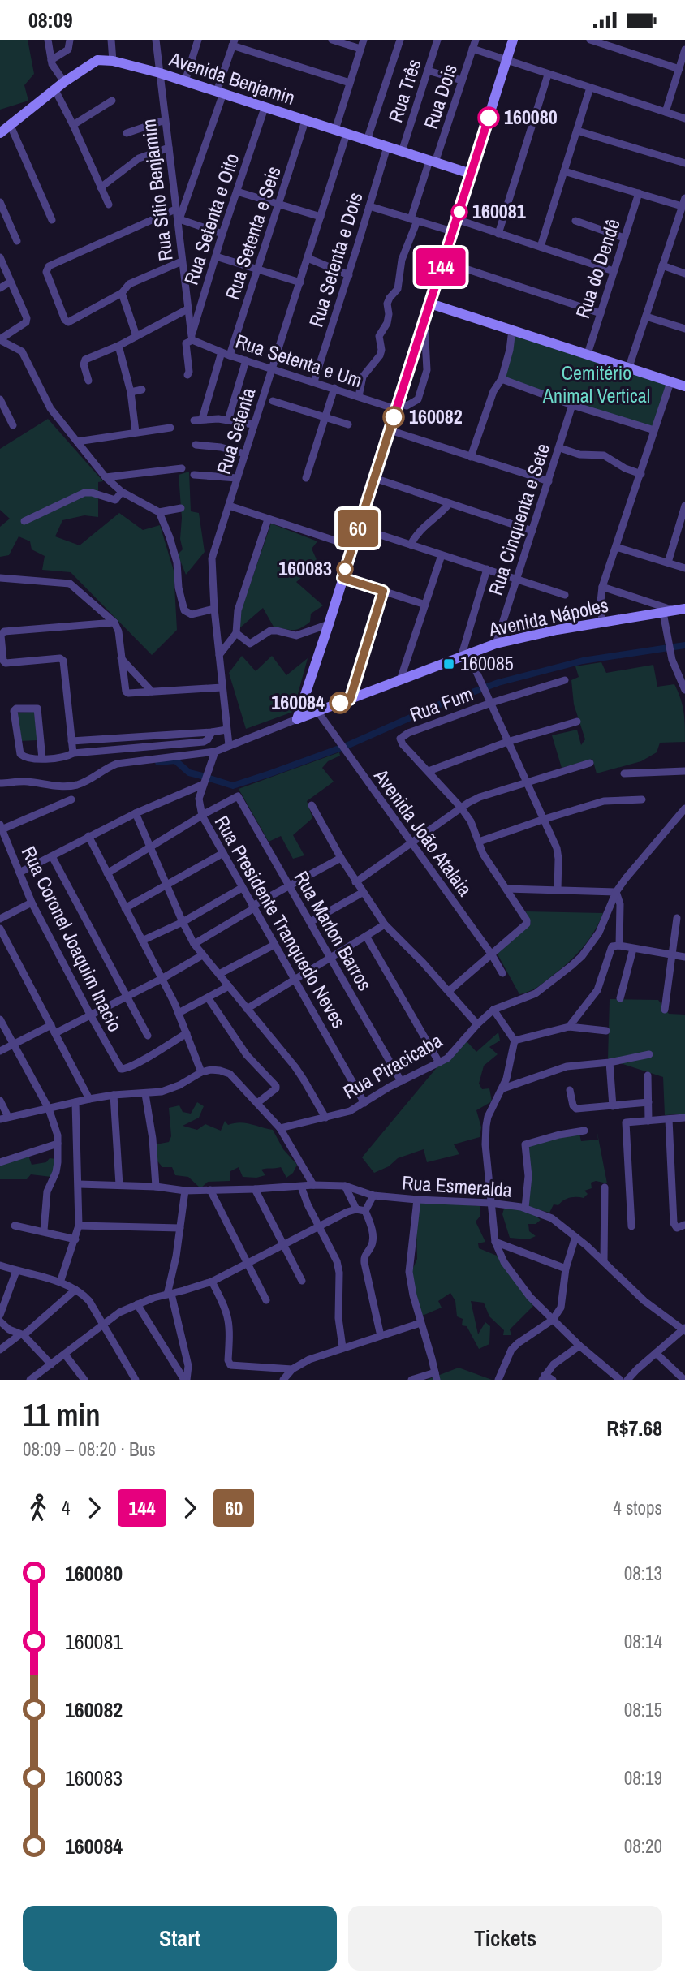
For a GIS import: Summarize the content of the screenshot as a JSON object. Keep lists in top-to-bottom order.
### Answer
{
  "streets": {
    "main road": ["Avenida Benjamin", "Avenida Nápoles"],
    "street": [
      "Rua Três",
      "Rua Dois",
      "Rua Sítio Benjamim",
      "Rua Setenta e Oito",
      "Rua Setenta e Seis",
      "Rua Setenta e Dois",
      "Rua do Dendê",
      "Rua Setenta e Um",
      "Rua Setenta",
      "Rua Cinquenta e Sete",
      "Rua Fum",
      "Avenida João Atalaia",
      "Rua Presidente Tranquedo Neves",
      "Rua Marlon Barros",
      "Rua Coronel Joaquim Inacio",
      "Rua Piracicaba",
      "Rua Esmeralda"
    ]
  },
  "crossings": [
    ["Avenida Benjamin", "Rua Três"],
    ["Avenida Benjamin", "Rua Dois"],
    ["Avenida Benjamin", "Rua Sítio Benjamim"],
    ["Avenida Benjamin", "Rua Setenta e Oito"],
    ["Avenida Benjamin", "Rua Setenta e Seis"],
    ["Avenida Benjamin", "Rua Setenta e Dois"],
    ["Avenida Benjamin", "Rua Setenta"],
    ["Rua Dois", "Rua Setenta e Um"],
    ["Rua Sítio Benjamim", "Rua Setenta e Oito"],
    ["Rua Sítio Benjamim", "Rua Setenta e Um"],
    ["Rua Setenta e Oito", "Rua Setenta e Um"],
    ["Rua Setenta e Seis", "Rua Setenta e Um"],
    ["Rua Setenta e Dois", "Rua Setenta e Um"],
    ["Rua Setenta e Um", "Rua Setenta"],
    ["Rua Setenta", "Avenida Nápoles"],
    ["Rua Cinquenta e Sete", "Avenida Nápoles"],
    ["Avenida Nápoles", "Avenida João Atalaia"],
    ["Avenida Nápoles", "Rua Presidente Tranquedo Neves"],
    ["Rua Presidente Tranquedo Neves", "Rua Marlon Barros"],
    ["Rua Presidente Tranquedo Neves", "Rua Piracicaba"],
    ["Rua Marlon Barros", "Rua Piracicaba"]
  ],
  "parks": ["Cemitério Animal Vertical"],
  "places": {
    "other": [
      "160080",
      "160081",
      "160082",
      "160083",
      "160084"
    ],
    "transit": ["160085"]
  },
  "lines": ["bus line 144", "bus line 60"],
  "page": {
    "status": "08:09",
    "on_map": ["144", "60"],
    "heading": ["11 min", "08:09 – 08:20 · Bus", "R$7.68"],
    "legs": [
      "4",
      "144",
      "60",
      "4 stops"
    ],
    "list": [
      {
        "name": "160080",
        "value": "08:13"
      },
      {
        "name": "160081",
        "value": "08:14"
      },
      {
        "name": "160082",
        "value": "08:15"
      },
      {
        "name": "160083",
        "value": "08:19"
      },
      {
        "name": "160084",
        "value": "08:20"
      }
    ],
    "buttons": ["Start", "Tickets"]
  }
}
